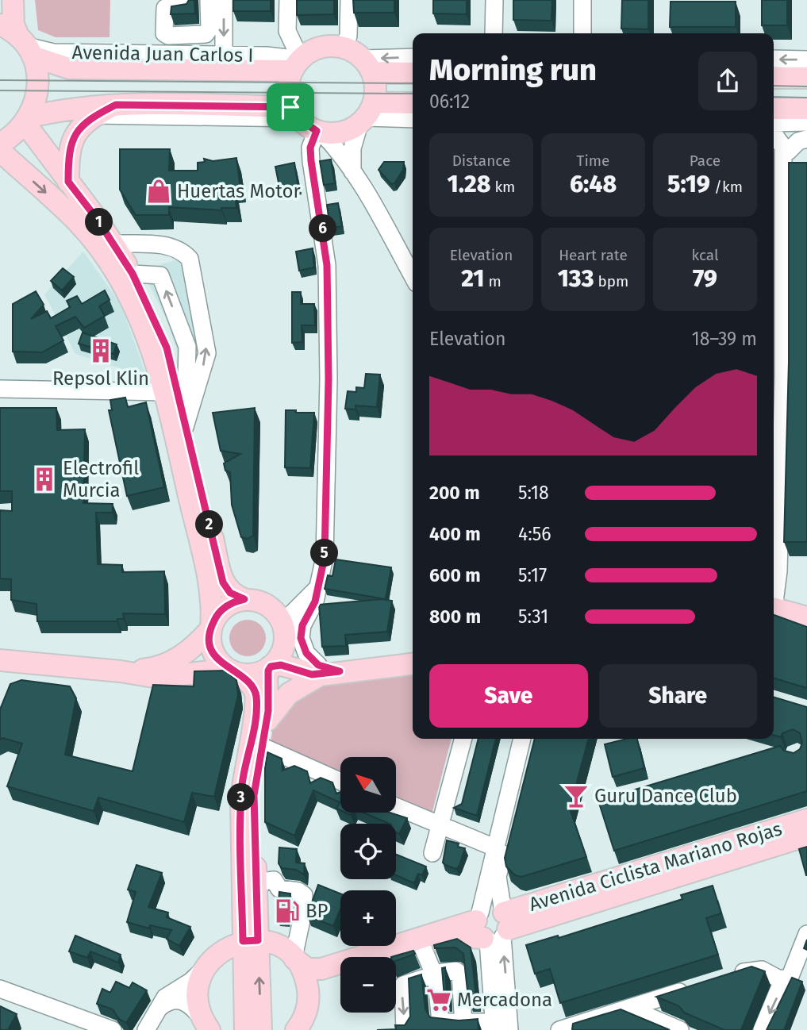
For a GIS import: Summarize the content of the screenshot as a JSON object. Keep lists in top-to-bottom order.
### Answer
{
  "streets": {
    "main road": ["Avenida Juan Carlos I", "Avenida Ciclista Mariano Rojas"]
  },
  "places": {
    "shop": ["Huertas Motor"],
    "building": ["Repsol Klin", "Electrofil Murcia"],
    "bar": ["Guru Dance Club"],
    "fuel station": ["BP"],
    "supermarket": ["Mercadona"]
  },
  "north": "top left",
  "page": {
    "heading": ["Morning run", "06:12"],
    "stats": [
      ["Distance", "1.28 km"],
      ["Time", "6:48"],
      ["Pace", "5:19 /km"],
      ["Elevation", "21 m"],
      ["Heart rate", "133 bpm"],
      ["kcal", "79"]
    ],
    "pins": [
      "1",
      "6",
      "2",
      "5",
      "3"
    ],
    "chart": ["Elevation", "18–39 m"],
    "list": [
      {
        "name": "200 m",
        "note": "5:18"
      },
      {
        "name": "400 m",
        "note": "4:56"
      },
      {
        "name": "600 m",
        "note": "5:17"
      },
      {
        "name": "800 m",
        "note": "5:31"
      }
    ],
    "buttons": ["Save", "Share"],
    "map_buttons": ["+", "−"]
  }
}
